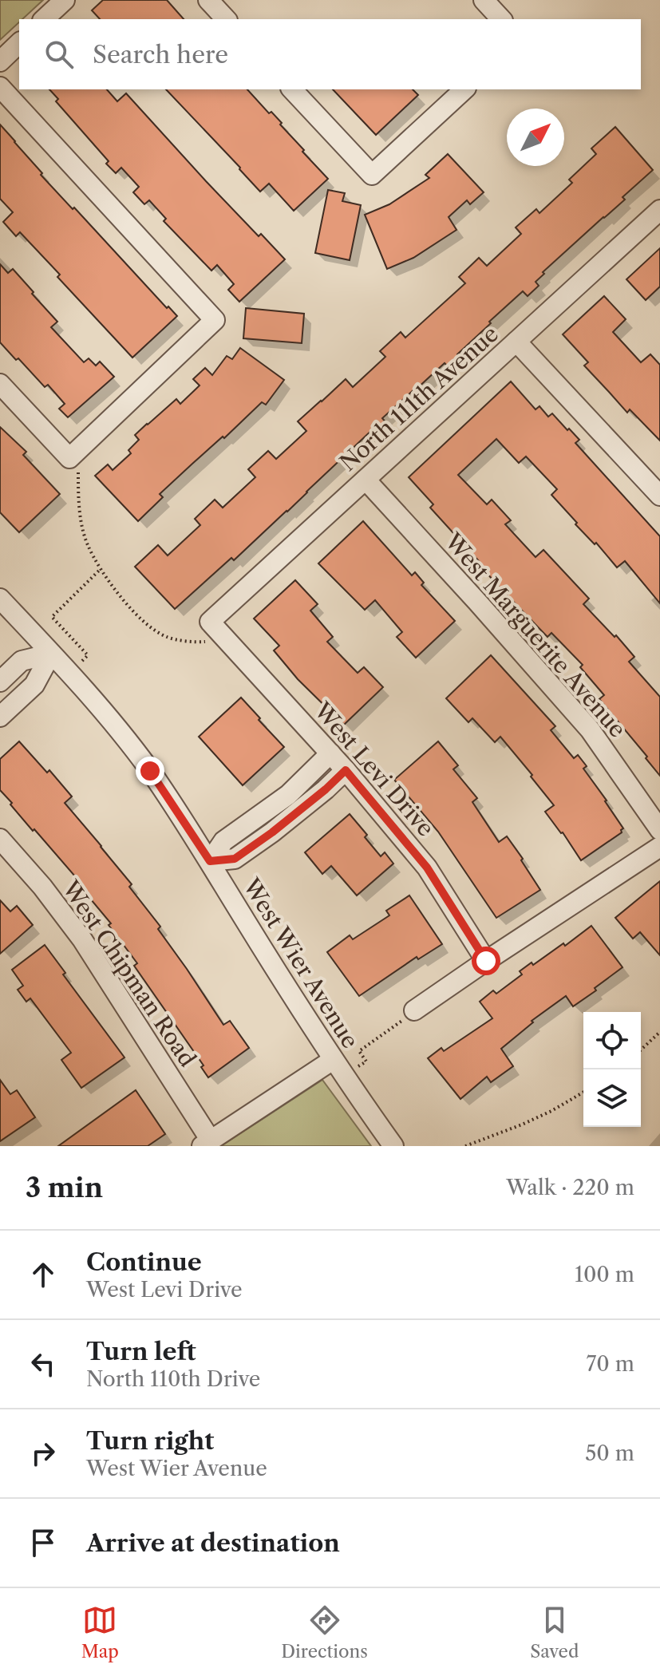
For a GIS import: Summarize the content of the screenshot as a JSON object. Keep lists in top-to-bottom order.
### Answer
{
  "streets": {
    "street": [
      "North 111th Avenue",
      "West Marguerite Avenue",
      "West Levi Drive",
      "West Wier Avenue",
      "West Chipman Road"
    ]
  },
  "crossings": [
    ["North 111th Avenue", "West Marguerite Avenue"],
    ["North 111th Avenue", "West Levi Drive"]
  ],
  "north": "top right",
  "page": {
    "search": "Search here",
    "heading": ["3 min", "Walk · 220 m"],
    "list": [
      ["Continue", "West Levi Drive", "100 m"],
      ["Turn left", "North 110th Drive", "70 m"],
      ["Turn right", "West Wier Avenue", "50 m"],
      "Arrive at destination"
    ],
    "nav": ["Map", "Directions", "Saved"]
  }
}
